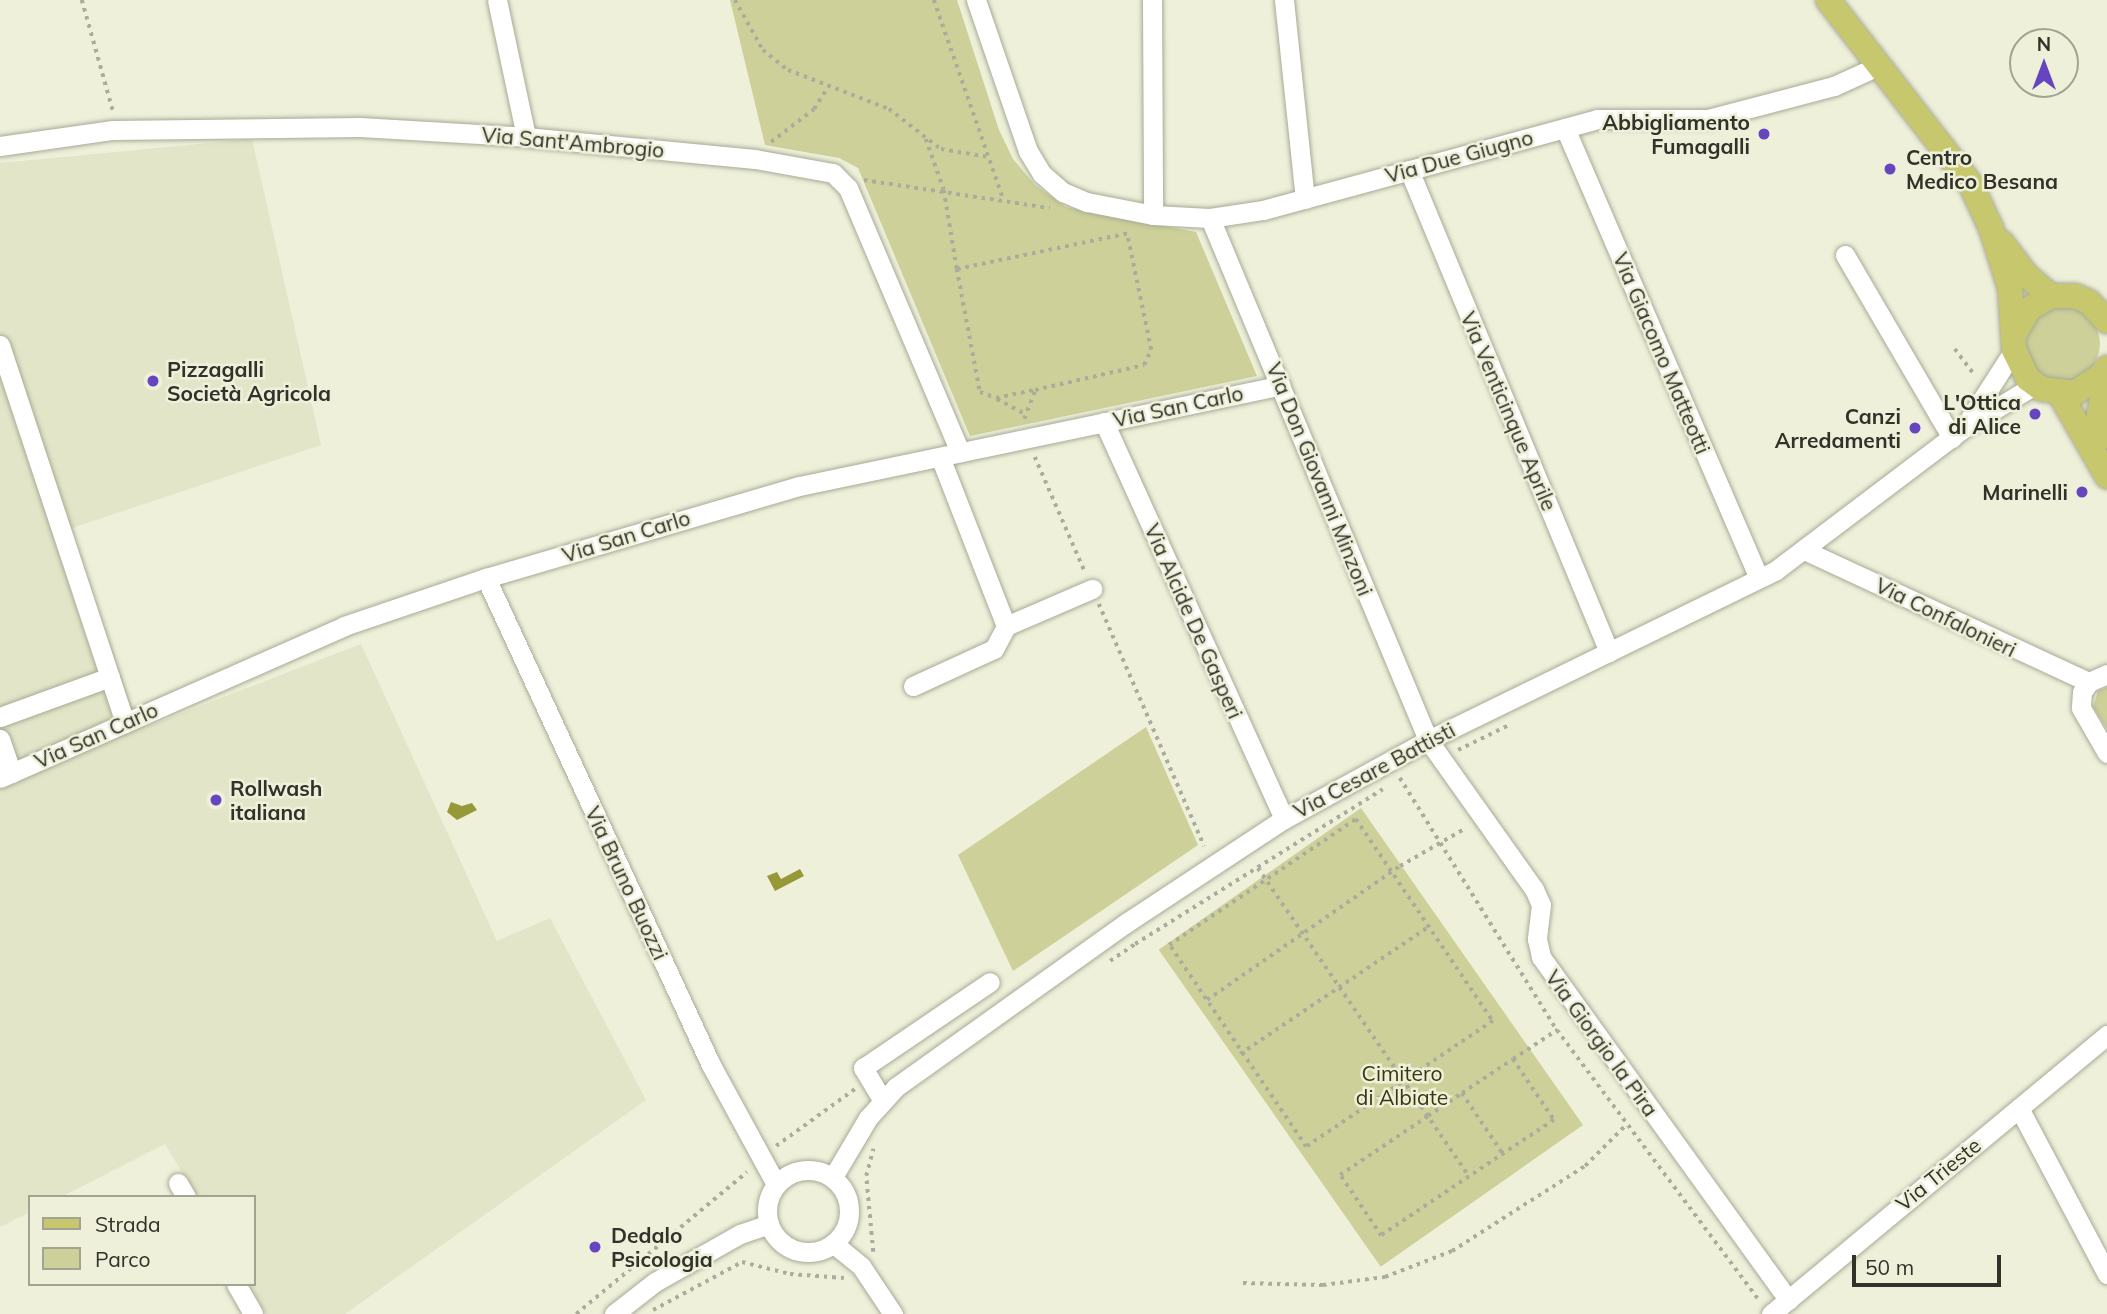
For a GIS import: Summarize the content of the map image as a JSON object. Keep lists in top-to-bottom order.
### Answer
{
  "streets": {
    "street": [
      "Via Sant'Ambrogio",
      "Via Due Giugno",
      "Via Giacomo Matteotti",
      "Via San Carlo",
      "Via Venticinque Aprile",
      "Via Don Giovanni Minzoni",
      "Via Confalonieri",
      "Via Alcide De Gasperi",
      "Via Cesare Battisti",
      "Via Bruno Buozzi",
      "Via Giorgio la Pira",
      "Via Trieste"
    ]
  },
  "crossings": [
    ["Via Due Giugno", "Via Giacomo Matteotti"],
    ["Via Due Giugno", "Via Venticinque Aprile"],
    ["Via Due Giugno", "Via Don Giovanni Minzoni"],
    ["Via Giacomo Matteotti", "Via Cesare Battisti"],
    ["Via San Carlo", "Via Don Giovanni Minzoni"],
    ["Via San Carlo", "Via Alcide De Gasperi"],
    ["Via San Carlo", "Via Bruno Buozzi"],
    ["Via Venticinque Aprile", "Via Cesare Battisti"],
    ["Via Don Giovanni Minzoni", "Via Cesare Battisti"],
    ["Via Don Giovanni Minzoni", "Via Giorgio la Pira"],
    ["Via Confalonieri", "Via Cesare Battisti"],
    ["Via Alcide De Gasperi", "Via Cesare Battisti"],
    ["Via Cesare Battisti", "Via Bruno Buozzi"],
    ["Via Cesare Battisti", "Via Giorgio la Pira"],
    ["Via Giorgio la Pira", "Via Trieste"]
  ],
  "parks": ["Cimitero di Albiate"],
  "places": [
    "Abbigliamento Fumagalli",
    "Centro Medico Besana",
    "Pizzagalli Società Agricola",
    "L'Ottica di Alice",
    "Canzi Arredamenti",
    "Marinelli",
    "Rollwash italiana",
    "Dedalo Psicologia"
  ],
  "legend": ["Strada", "Parco"],
  "scale_bar": "50 m",
  "north": "top"
}
